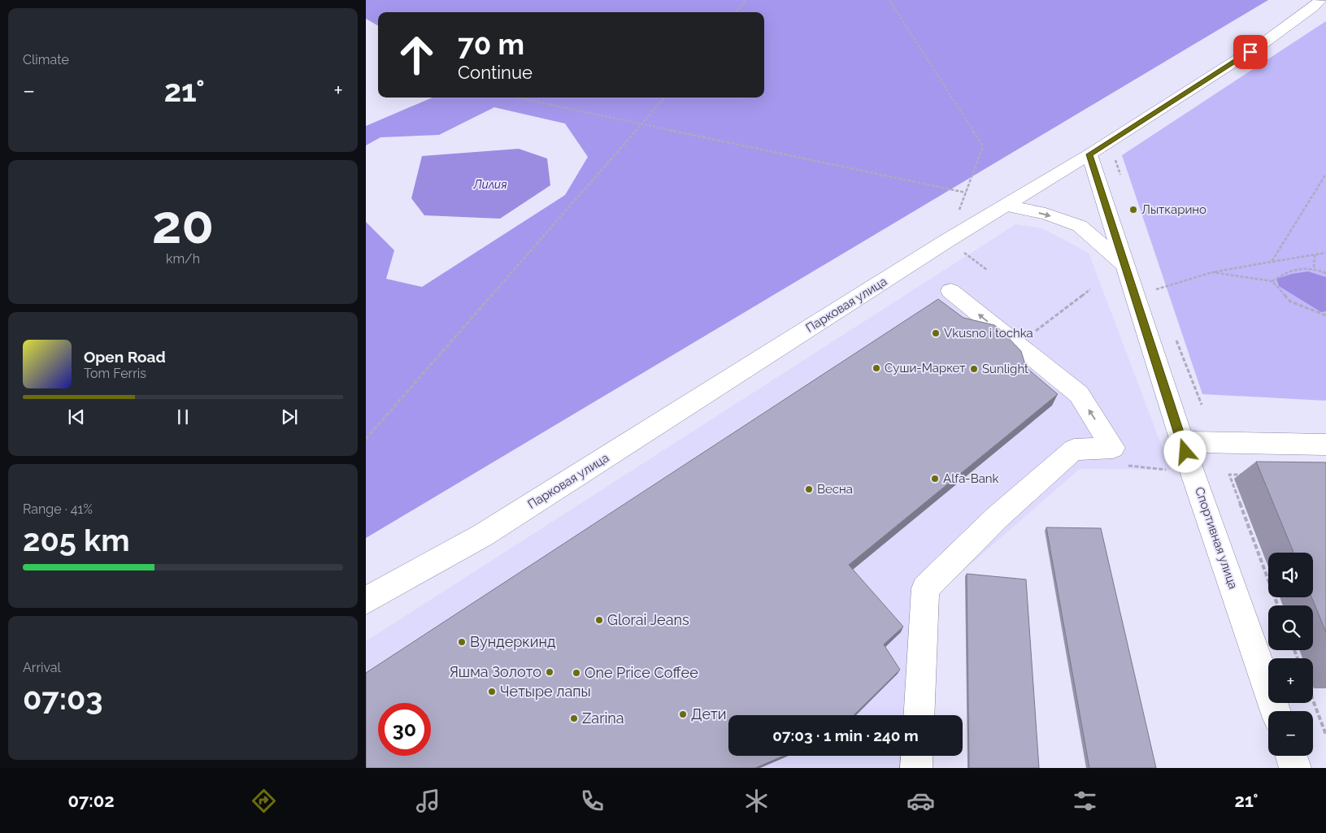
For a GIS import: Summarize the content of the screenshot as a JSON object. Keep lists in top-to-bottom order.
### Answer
{
  "streets": {
    "main road": ["Парковая улица", "Спортивная улица"]
  },
  "crossings": [
    ["Парковая улица", "Спортивная улица"]
  ],
  "water": ["Лилия"],
  "places": [
    "Лыткарино",
    "Vkusno i tochka",
    "Суши-Маркет",
    "Sunlight",
    "Alfa-Bank",
    "Весна",
    "Glorai Jeans",
    "Вундеркинд",
    "Яшма Золото",
    "One Price Coffee",
    "Четыре лапы",
    "Дети",
    "Zarina"
  ],
  "page": {
    "tile": [
      "Climate",
      ["20", "km/h"],
      ["Range · 41%", "205 km"],
      ["Arrival", "07:03"]
    ],
    "turn": ["70 m", "Continue"],
    "heat": ["−", "21°", "+"],
    "song": ["Open Road", "Tom Ferris"],
    "map_buttons": ["+", "−"],
    "limit": "30",
    "trip": "07:03 · 1 min · 240 m",
    "tabs": ["07:02", "21°"]
  }
}
